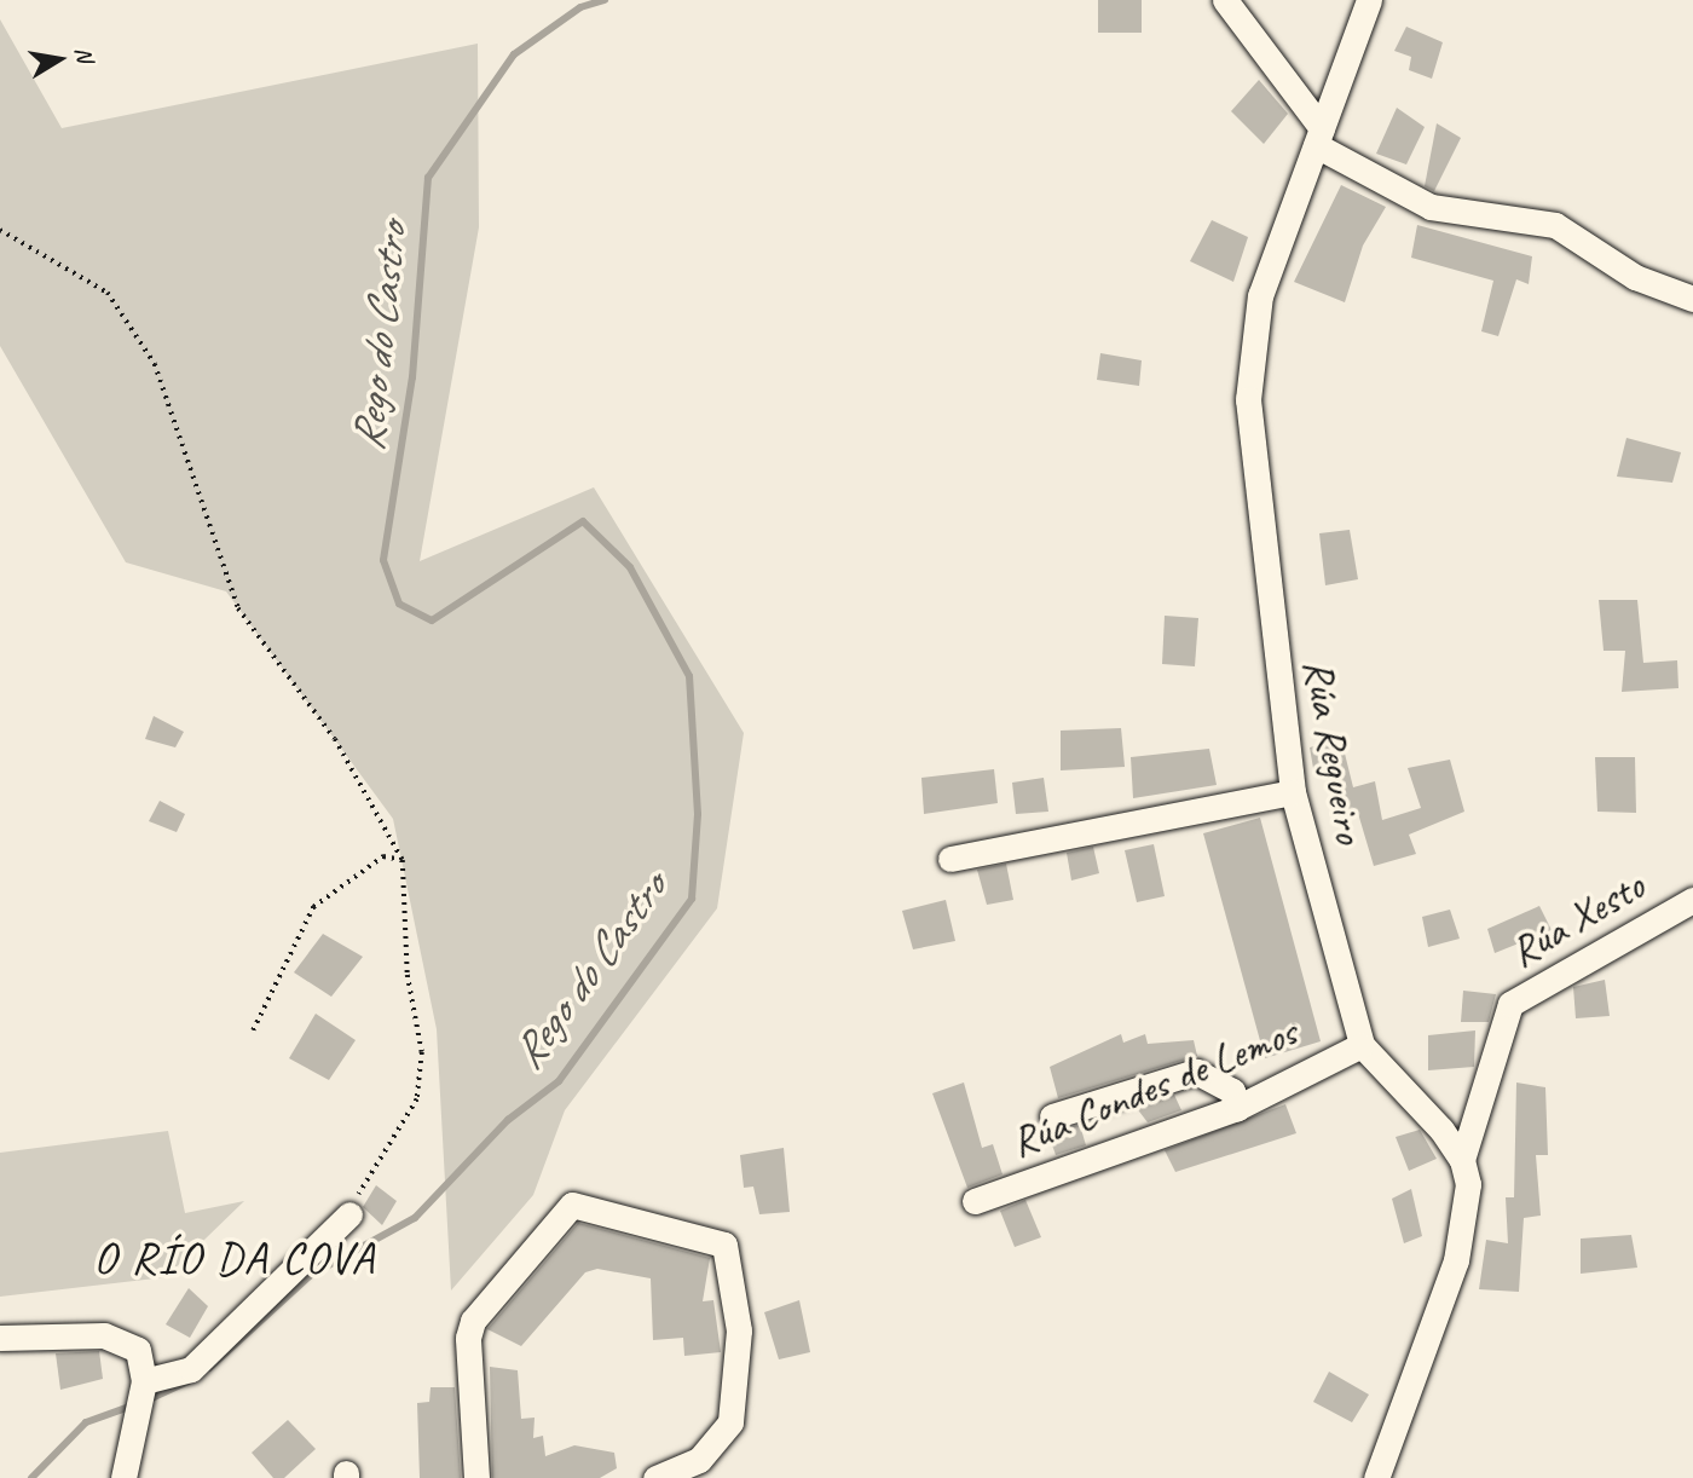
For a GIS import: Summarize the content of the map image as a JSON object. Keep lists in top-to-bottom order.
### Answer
{
  "streets": {
    "street": ["Rúa Regueiro", "Rúa Xesto", "Rúa Condes de Lemos"]
  },
  "crossings": [
    ["Rúa Regueiro", "Rúa Xesto"],
    ["Rúa Regueiro", "Rúa Condes de Lemos"]
  ],
  "districts": ["O RÍO DA COVA"],
  "water": ["Rego do Castro"],
  "north": "right"
}
